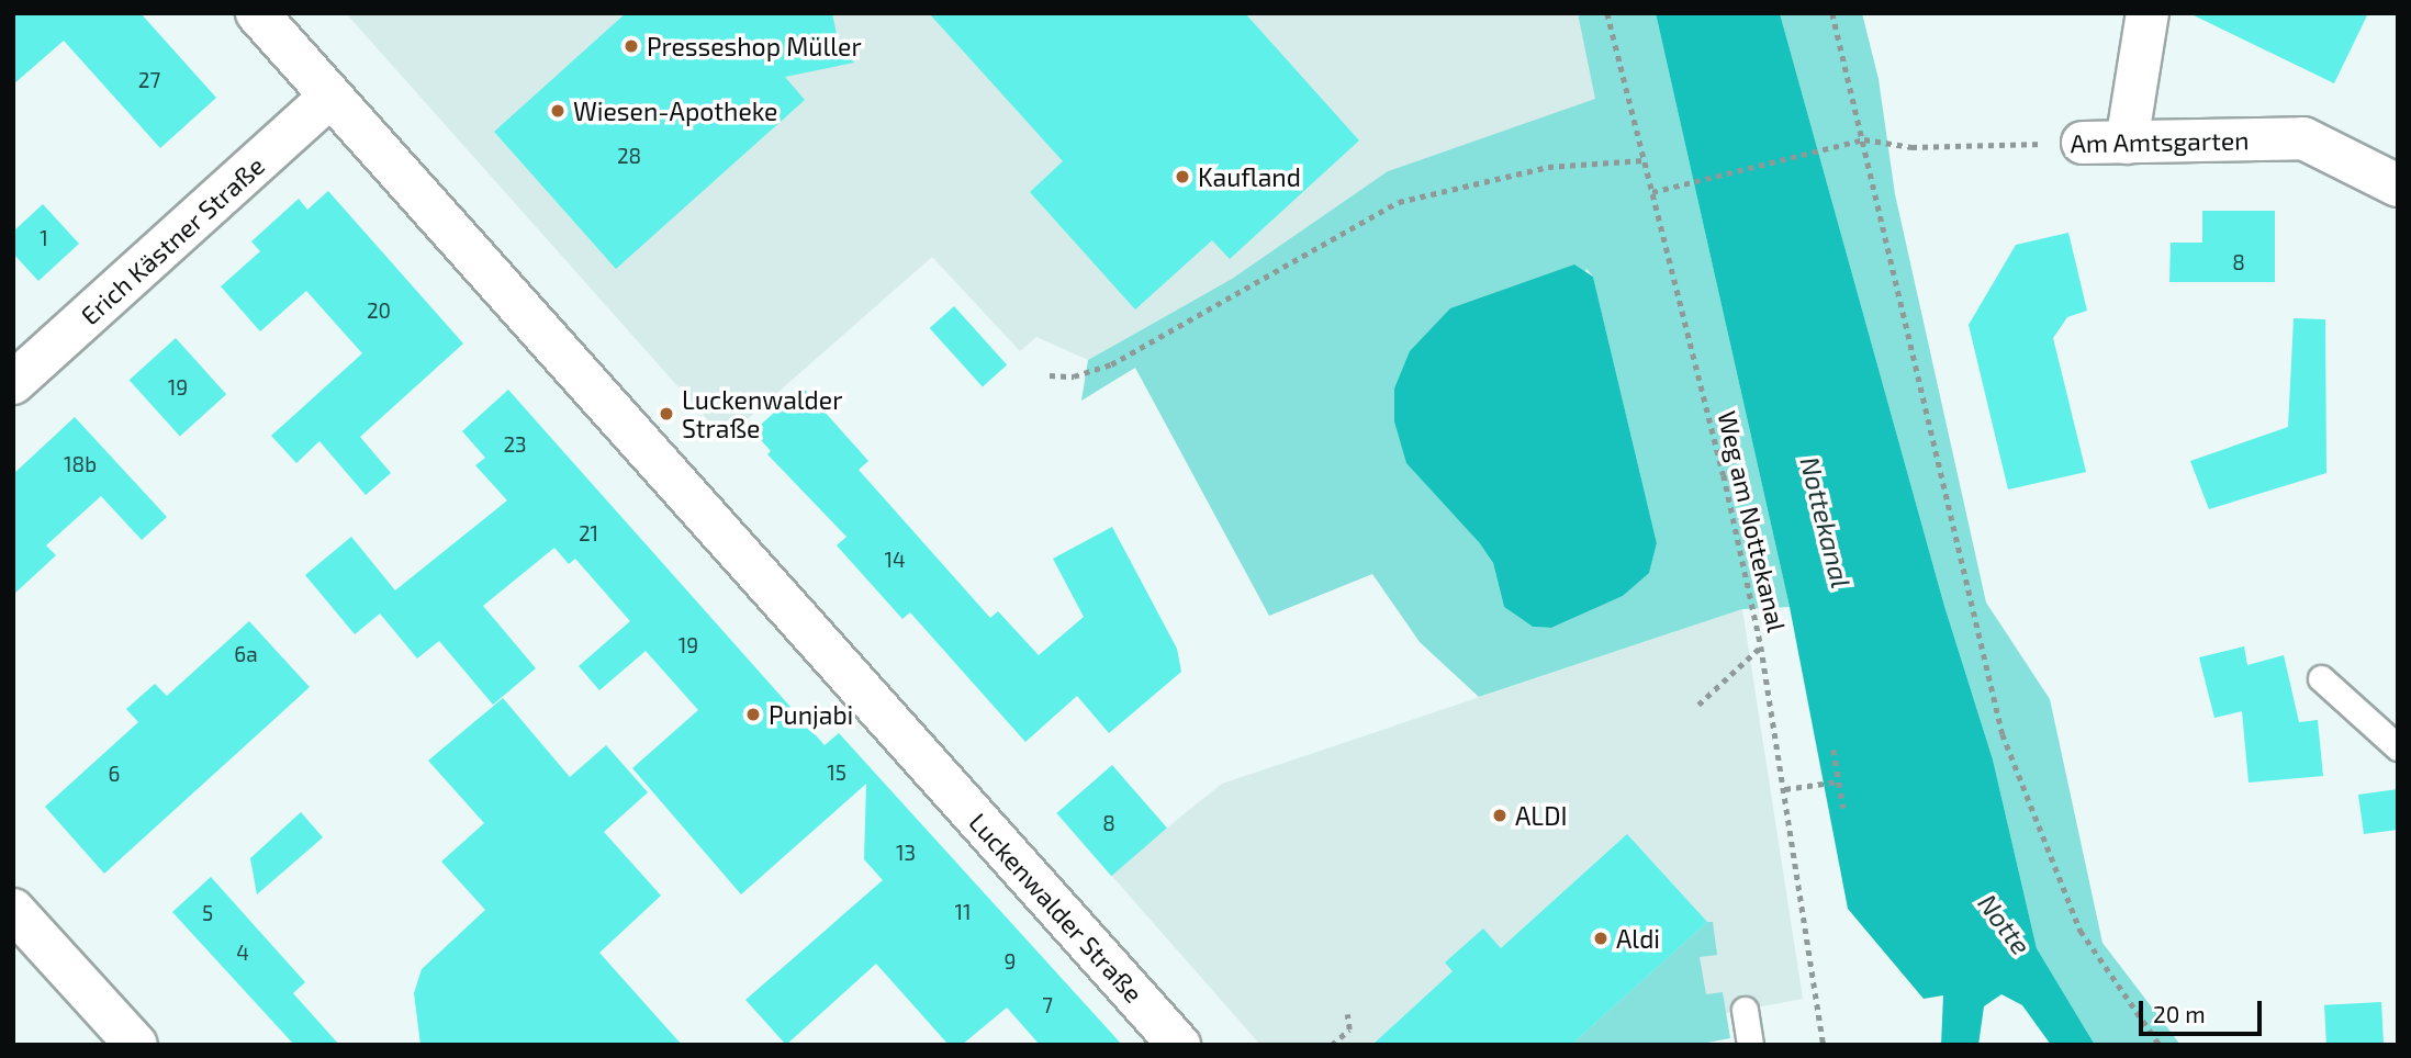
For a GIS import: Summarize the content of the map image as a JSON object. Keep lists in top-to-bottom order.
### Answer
{
  "streets": {
    "main road": ["Am Amtsgarten", "Erich Kästner Straße", "Luckenwalder Straße"],
    "path": ["Weg am Nottekanal"]
  },
  "crossings": [
    ["Erich Kästner Straße", "Luckenwalder Straße"]
  ],
  "water": ["Nottekanal", "Notte"],
  "places": [
    "Presseshop Müller",
    "Wiesen-Apotheke",
    "Kaufland",
    "Luckenwalder Straße",
    "Punjabi",
    "ALDI",
    "Aldi"
  ],
  "house_numbers": [
    "27",
    "28",
    "1",
    "8",
    "20",
    "19",
    "23",
    "18b",
    "21",
    "14",
    "19",
    "6a",
    "15",
    "6",
    "8",
    "13",
    "11",
    "5",
    "4",
    "9",
    "7"
  ],
  "scale_bar": "20 m"
}
